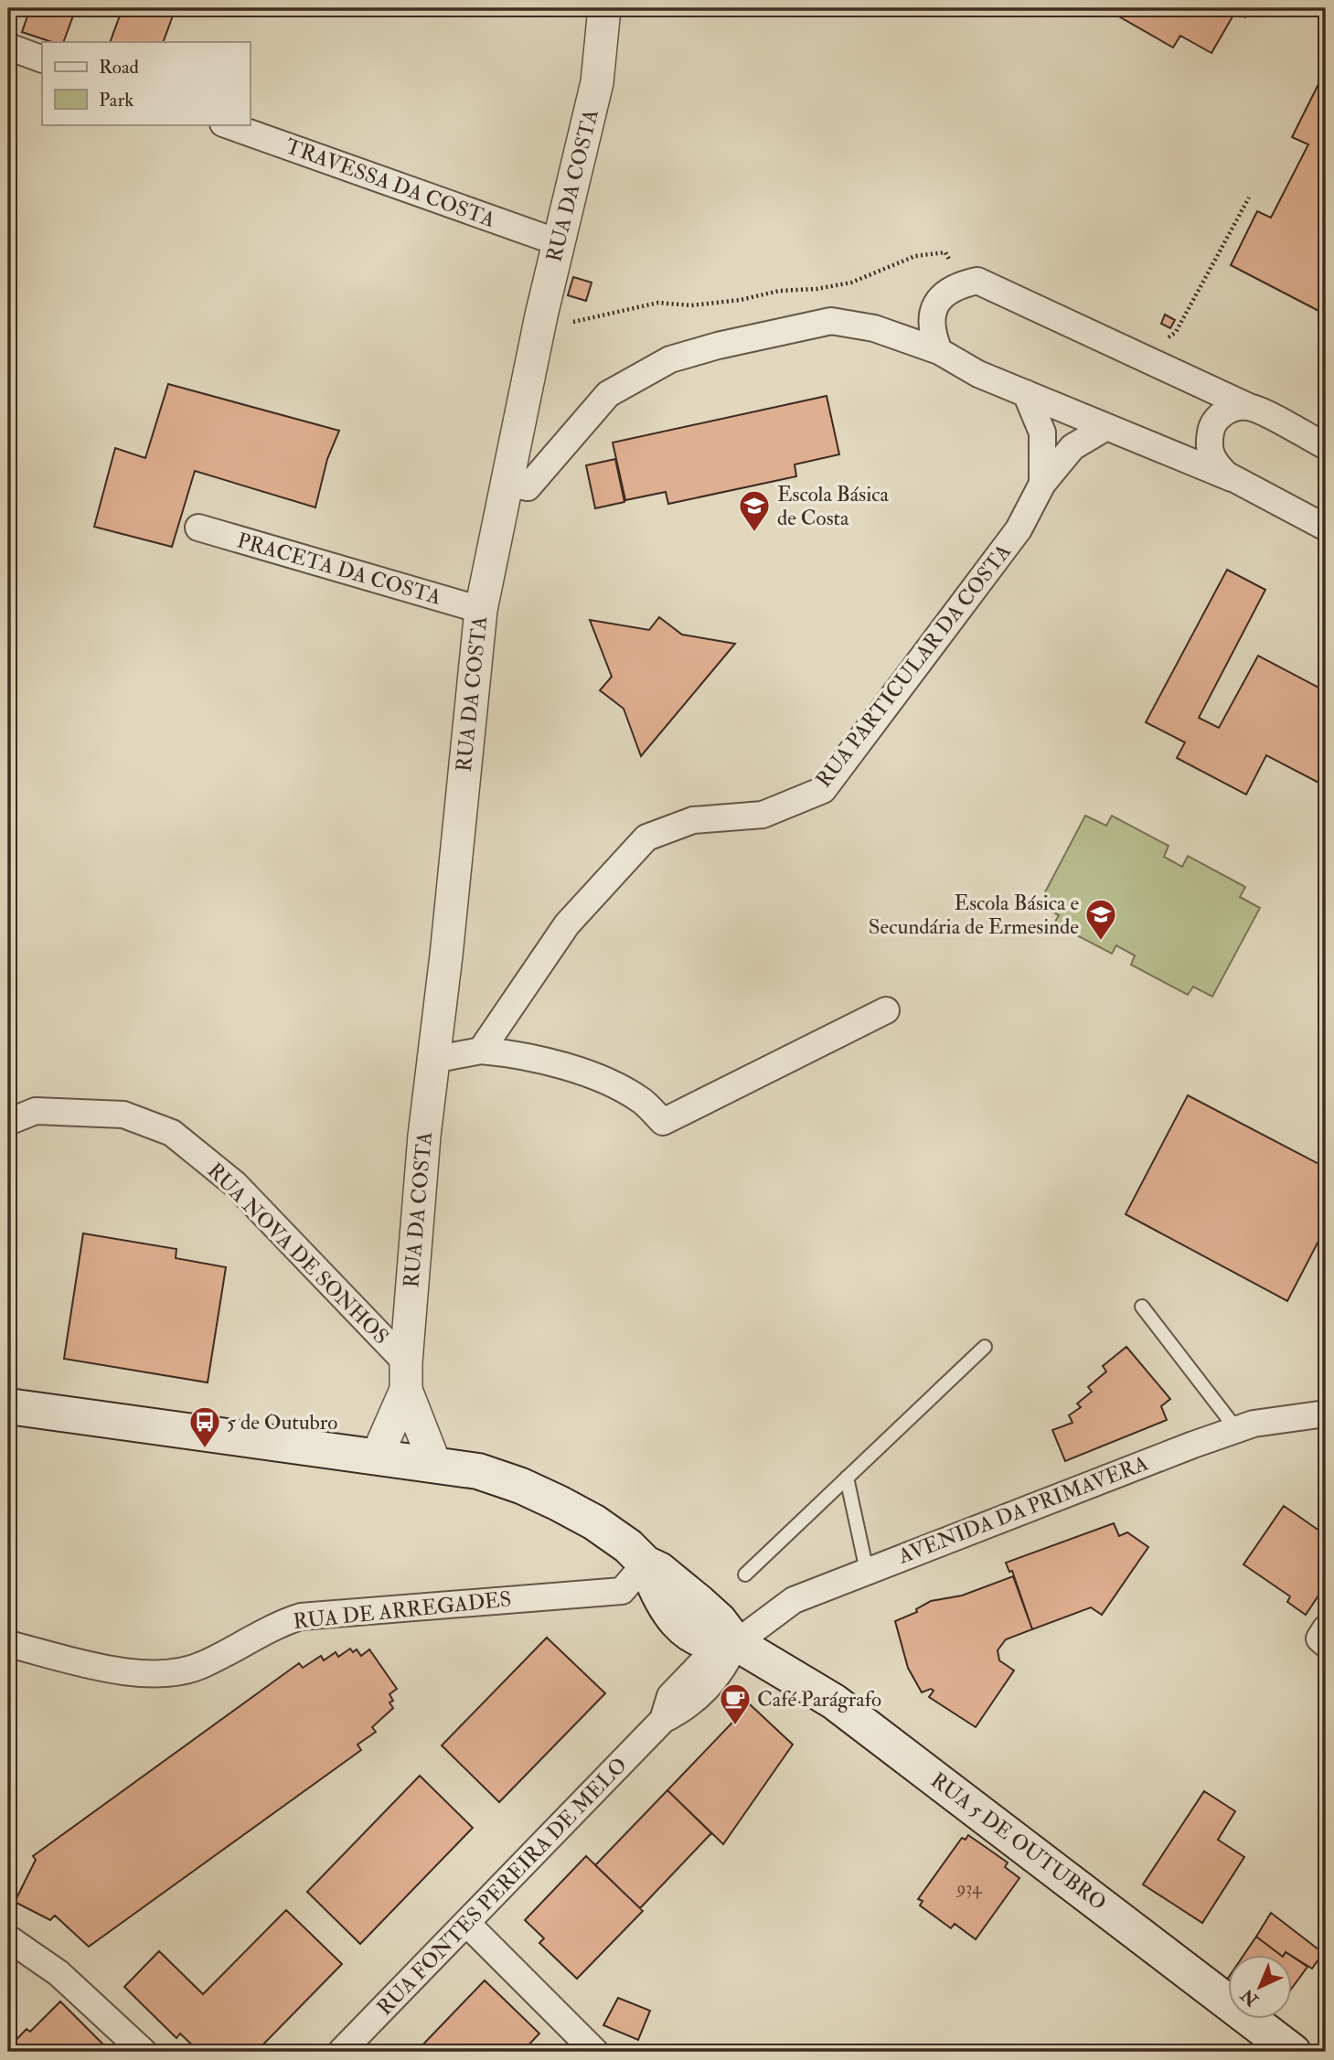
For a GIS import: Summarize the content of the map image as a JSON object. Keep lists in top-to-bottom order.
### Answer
{
  "streets": {
    "main road": ["RUA 5 DE OUTUBRO"],
    "street": [
      "TRAVESSA DA COSTA",
      "RUA DA COSTA",
      "PRACETA DA COSTA",
      "RUA PARTICULAR DA COSTA",
      "RUA NOVA DE SONHOS",
      "AVENIDA DA PRIMAVERA",
      "RUA DE ARREGADES",
      "RUA FONTES PEREIRA DE MELO"
    ]
  },
  "crossings": [
    ["TRAVESSA DA COSTA", "RUA DA COSTA"],
    ["RUA DA COSTA", "PRACETA DA COSTA"],
    ["RUA DA COSTA", "RUA NOVA DE SONHOS"],
    ["RUA DA COSTA", "RUA 5 DE OUTUBRO"],
    ["AVENIDA DA PRIMAVERA", "RUA 5 DE OUTUBRO"],
    ["AVENIDA DA PRIMAVERA", "RUA FONTES PEREIRA DE MELO"],
    ["RUA DE ARREGADES", "RUA 5 DE OUTUBRO"],
    ["RUA 5 DE OUTUBRO", "RUA FONTES PEREIRA DE MELO"]
  ],
  "places": {
    "school or university": ["Escola Básica de Costa", "Escola Básica e Secundária de Ermesinde"],
    "bus stop": ["5 de Outubro"],
    "cafe": ["Café Parágrafo"]
  },
  "house_numbers": ["934"],
  "legend": ["Road", "Park"],
  "north": "bottom left"
}
